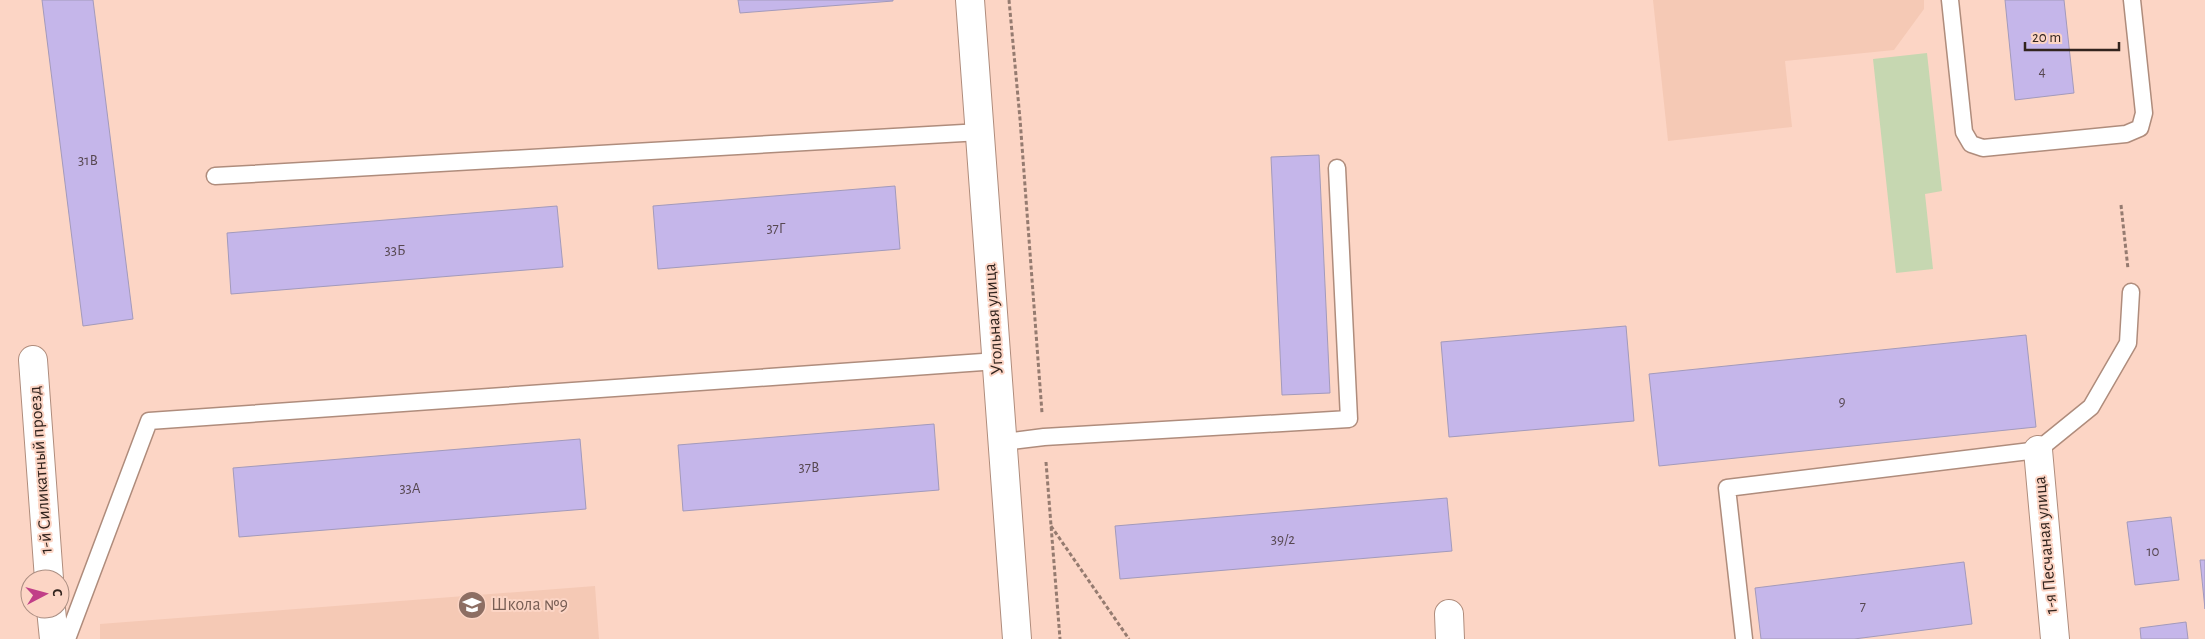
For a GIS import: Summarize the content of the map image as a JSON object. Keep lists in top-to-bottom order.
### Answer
{
  "streets": {
    "street": ["Угольная улица", "1-й Силикатный проезд", "1-я Песчаная улица"]
  },
  "places": {
    "school or university": ["Школа №9"]
  },
  "house_numbers": [
    "4",
    "31В",
    "37Г",
    "33Б",
    "9",
    "37В",
    "33А",
    "39/2",
    "10",
    "7"
  ],
  "scale_bar": "20 m",
  "north": "right"
}
